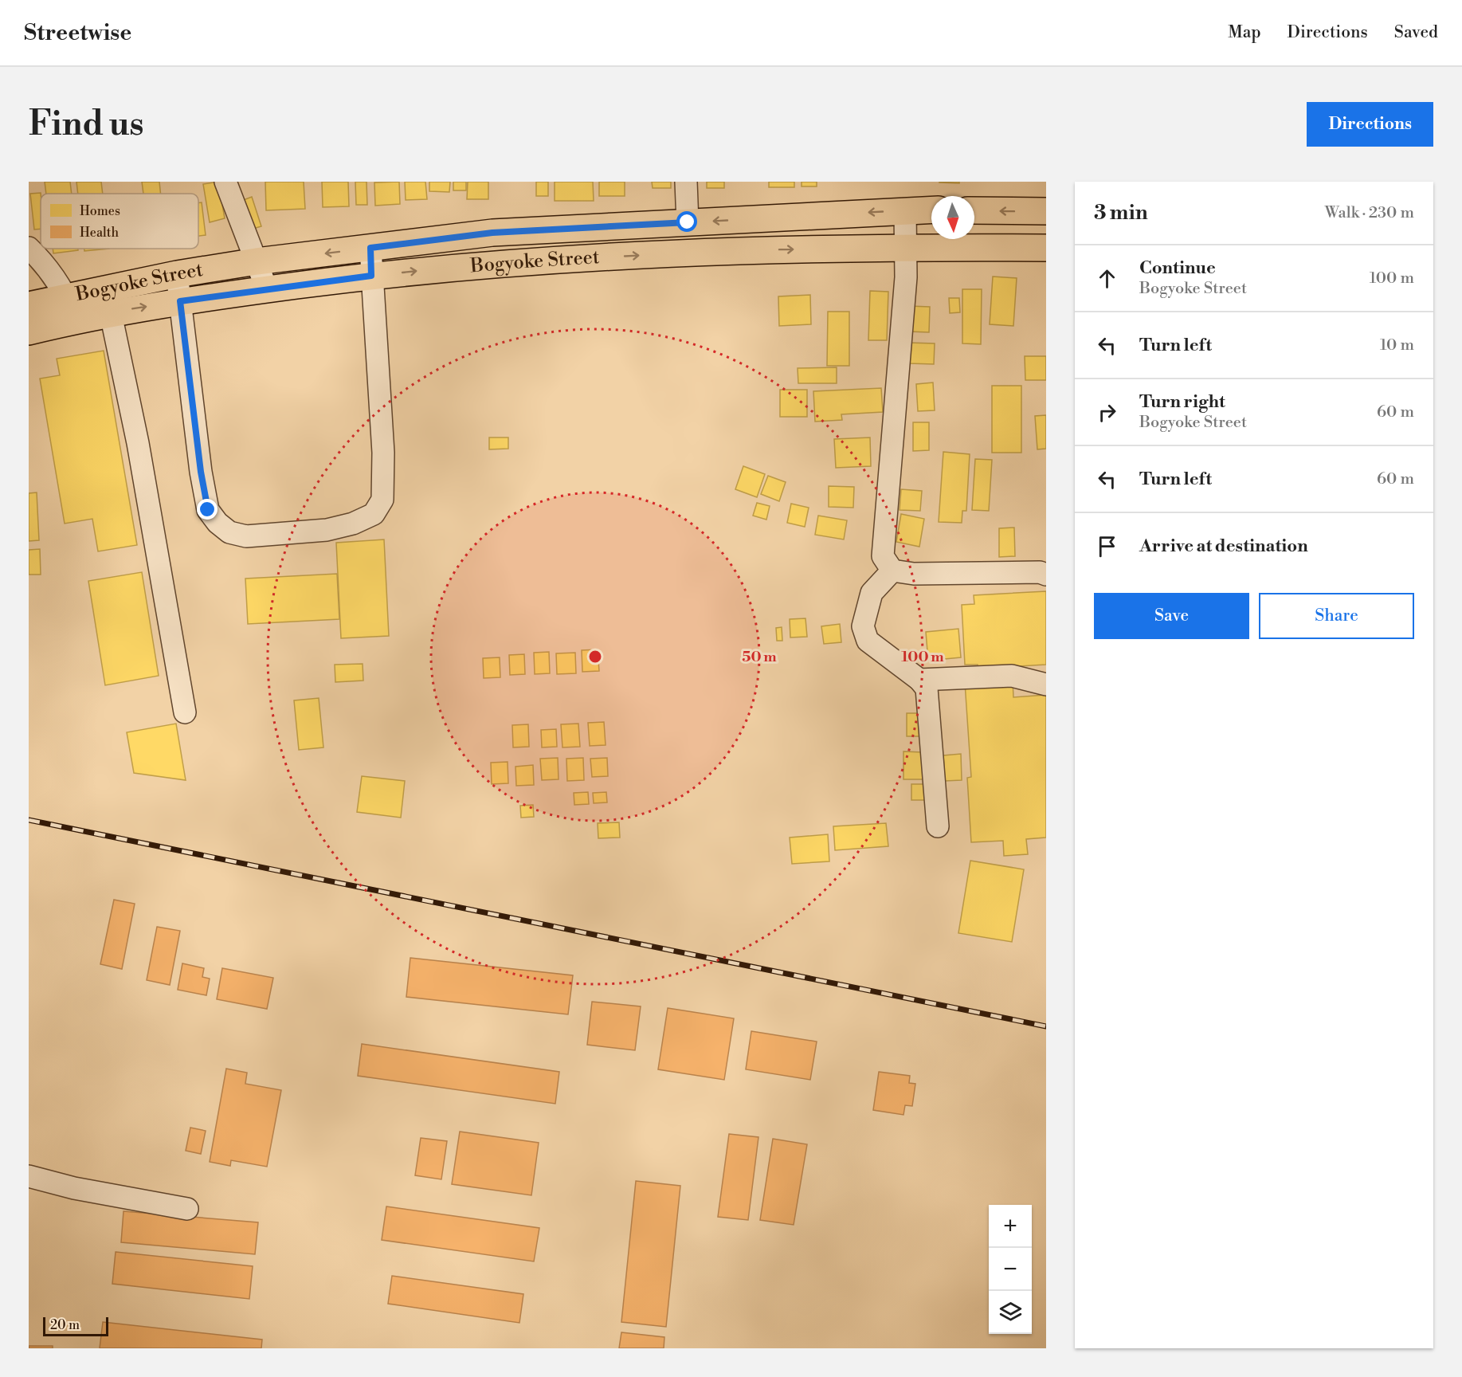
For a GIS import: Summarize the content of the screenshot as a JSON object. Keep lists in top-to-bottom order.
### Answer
{
  "streets": {
    "main road": ["Bogyoke Street"]
  },
  "legend": ["Homes", "Health"],
  "scale_bar": "20 m",
  "north": "bottom",
  "page": {
    "header": "Streetwise",
    "nav": ["Map", "Directions", "Saved"],
    "buttons": [
      "Directions",
      ["Save", "Share"]
    ],
    "title": "Find us",
    "heading": ["3 min", "Walk · 230 m"],
    "list": [
      ["Continue", "Bogyoke Street", "100 m"],
      ["Turn left", "10 m"],
      ["Turn right", "Bogyoke Street", "60 m"],
      ["Turn left", "60 m"],
      "Arrive at destination"
    ],
    "map_buttons": ["+", "−"],
    "scale": "20 m"
  },
  "rings": ["50 m", "100 m"]
}
